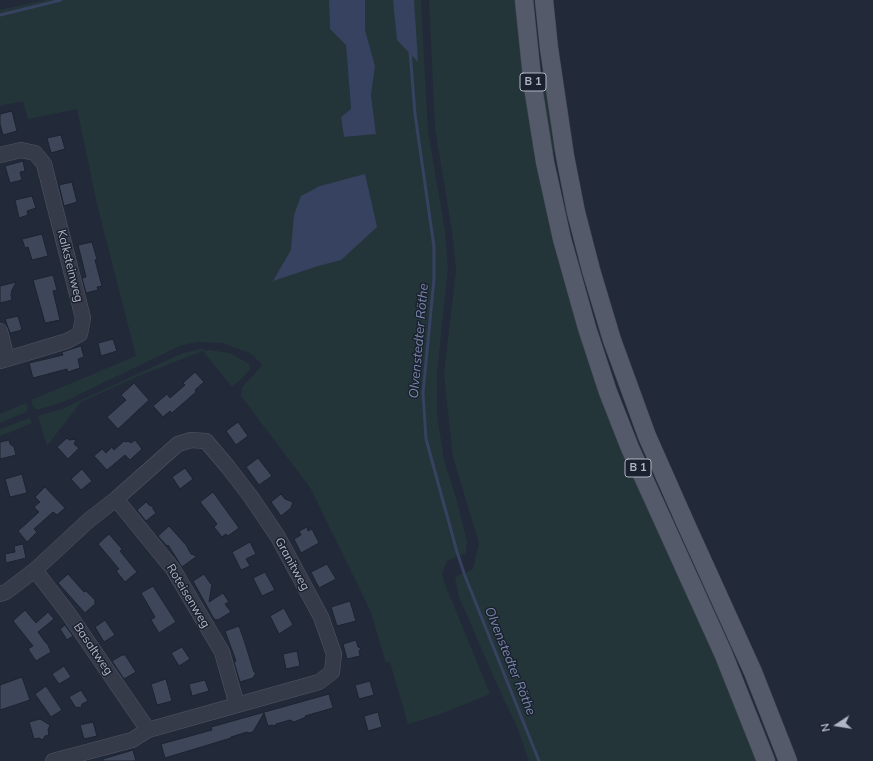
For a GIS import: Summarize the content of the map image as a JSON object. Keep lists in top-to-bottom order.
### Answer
{
  "streets": {
    "main road": ["B 1"],
    "street": [
      "Kalksteinweg",
      "Granitweg",
      "Roteisenweg",
      "Basaltweg"
    ]
  },
  "crossings": [
    ["Granitweg", "Roteisenweg"],
    ["Granitweg", "Basaltweg"]
  ],
  "water": ["Olvenstedter Röthe"],
  "north": "left"
}
